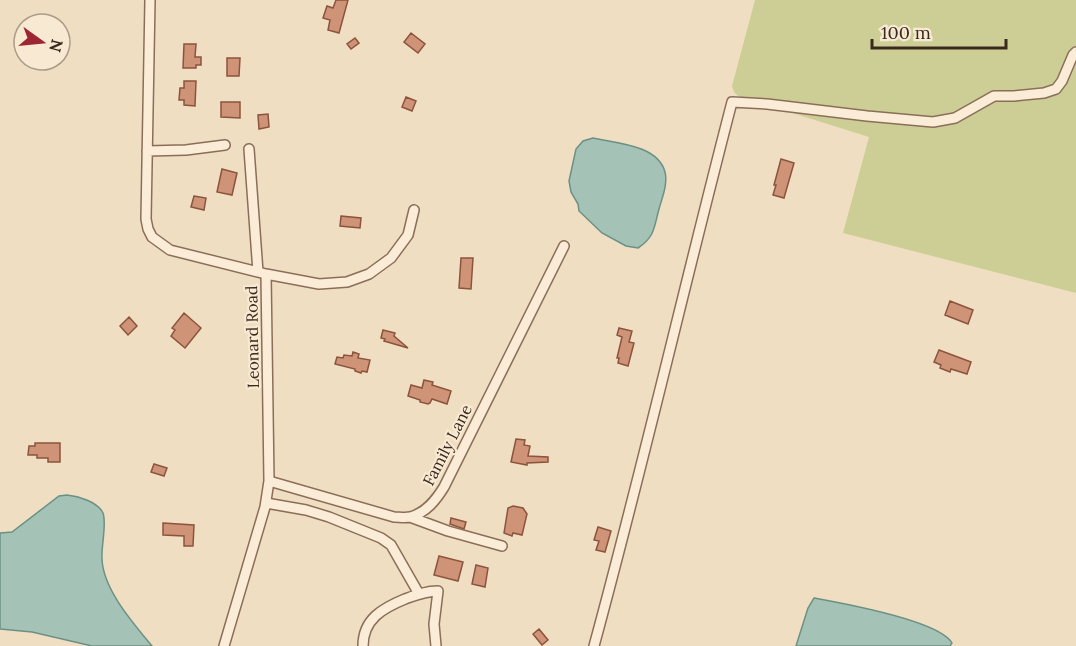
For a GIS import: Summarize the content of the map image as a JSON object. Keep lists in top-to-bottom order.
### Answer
{
  "streets": {
    "street": ["Leonard Road", "Family Lane"]
  },
  "scale_bar": "100 m",
  "north": "right"
}
